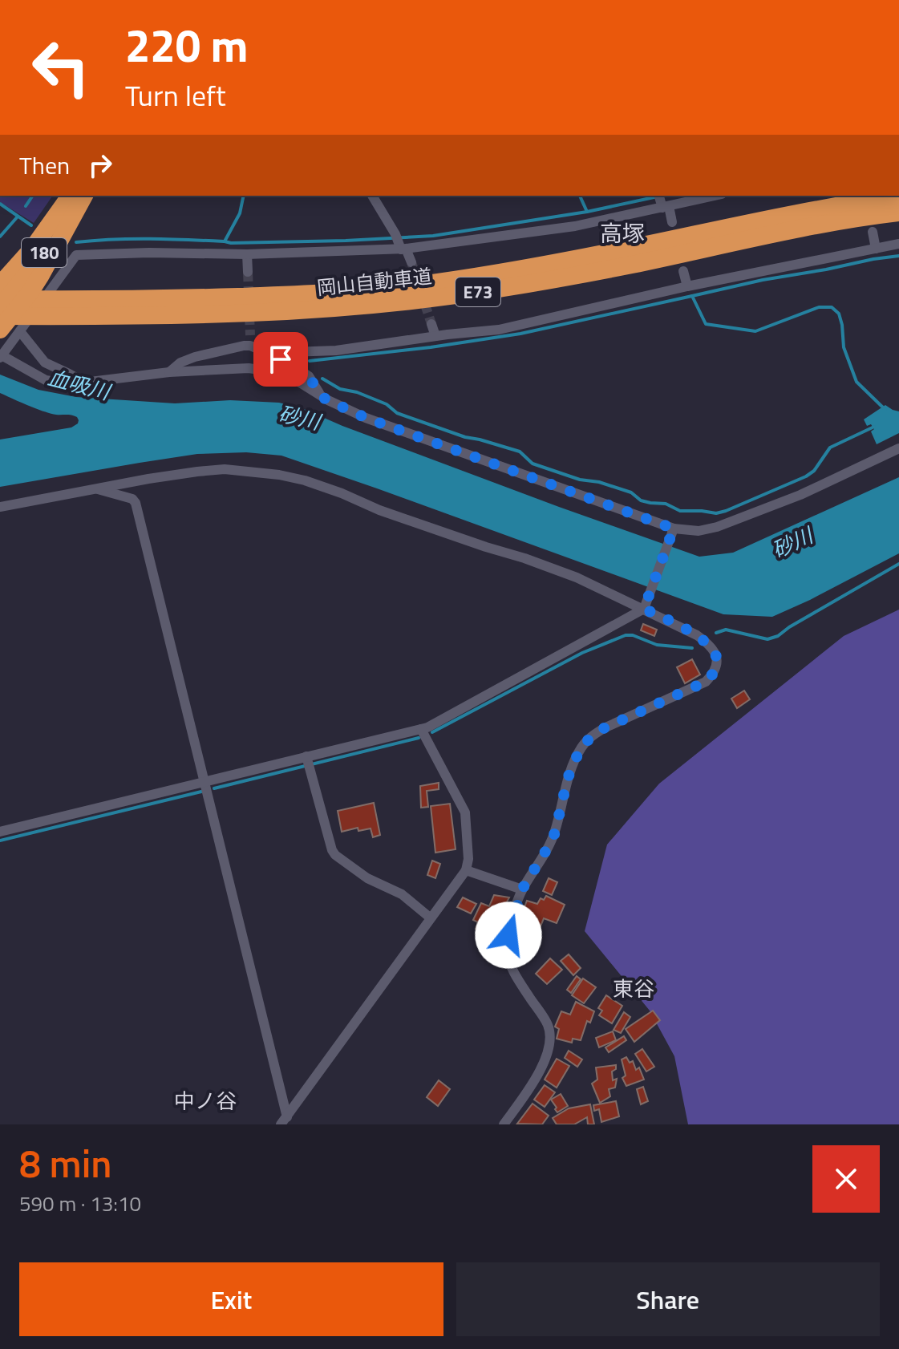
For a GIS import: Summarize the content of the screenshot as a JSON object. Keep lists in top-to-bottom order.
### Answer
{
  "streets": {
    "highway": ["180", "岡山自動車道", "E73"]
  },
  "districts": ["高塚", "東谷", "中ノ谷"],
  "water": ["血吸川", "砂川"],
  "page": {
    "turn": ["220 m", "Turn left"],
    "then": "Then",
    "heading": ["8 min", "590 m · 13:10"],
    "buttons": ["Exit", "Share"]
  }
}
